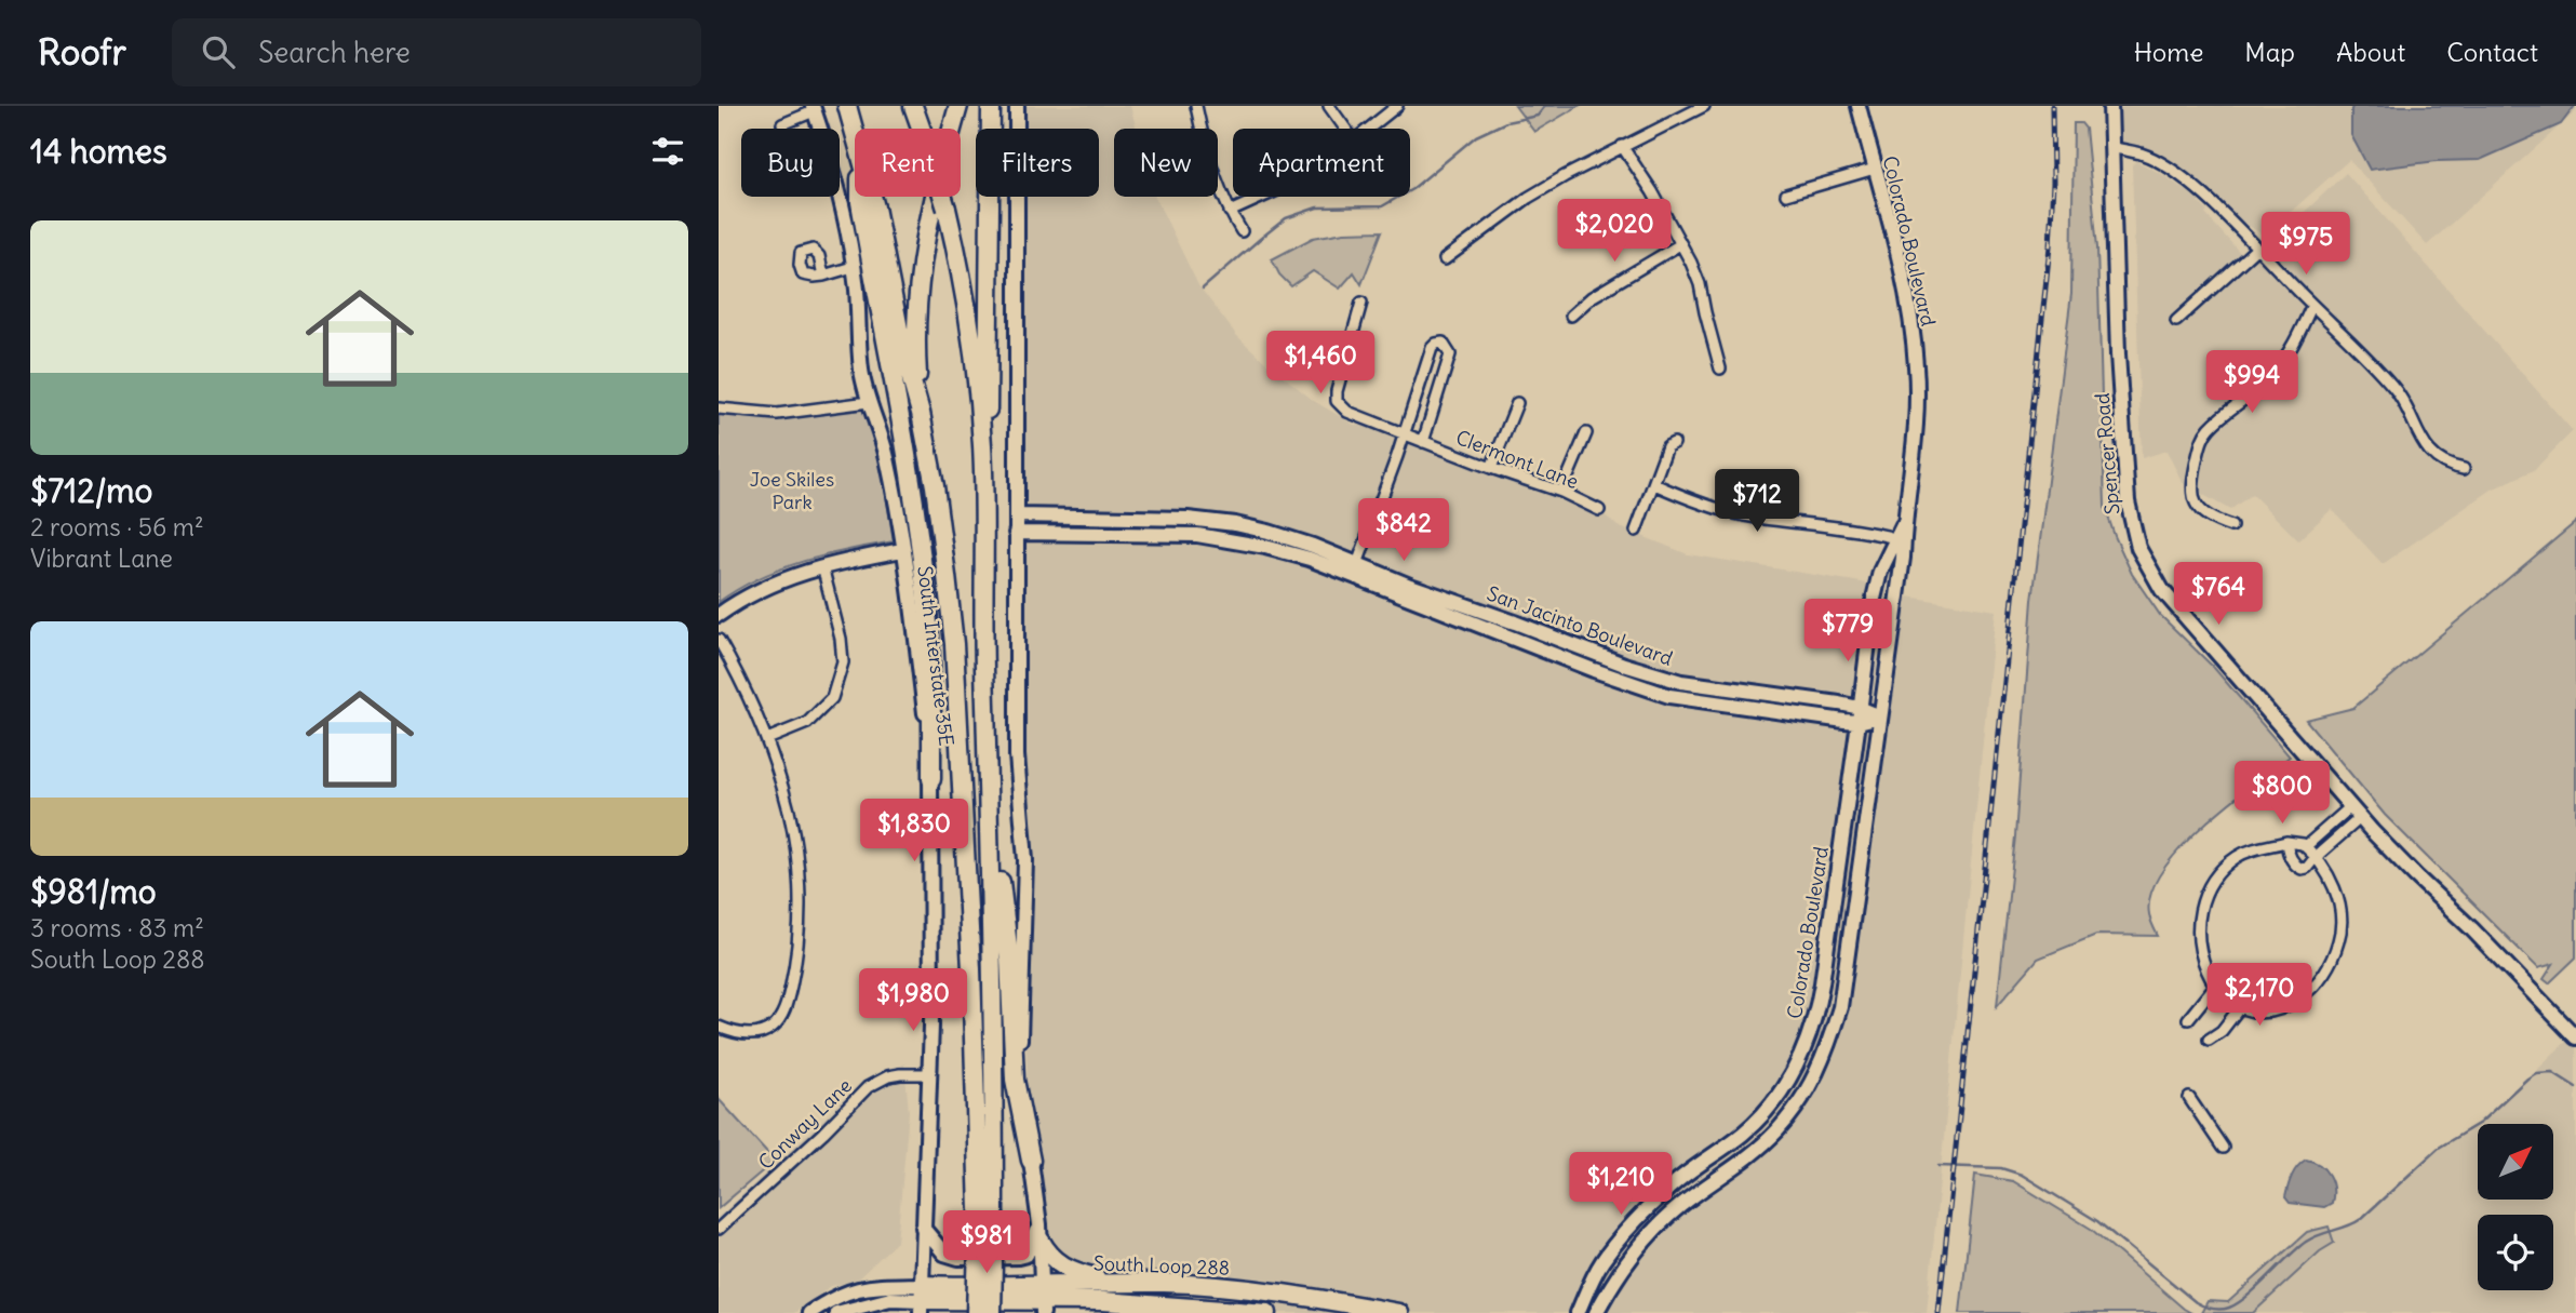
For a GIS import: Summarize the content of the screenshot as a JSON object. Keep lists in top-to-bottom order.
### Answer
{
  "streets": {
    "highway": ["South Loop 288"],
    "main road": [
      "Colorado Boulevard",
      "Spencer Road",
      "San Jacinto Boulevard",
      "South Interstate 35E"
    ],
    "street": ["Clermont Lane", "Conway Lane"]
  },
  "crossings": [
    ["Colorado Boulevard", "San Jacinto Boulevard"],
    ["South Interstate 35E", "Conway Lane"],
    ["South Interstate 35E", "South Loop 288"]
  ],
  "parks": ["Joe Skiles Park"],
  "north": "top right",
  "page": {
    "header": "Roofr",
    "search": "Search here",
    "nav": [
      "Home",
      "Map",
      "About",
      "Contact"
    ],
    "heading": "14 homes",
    "chip": [
      "Buy",
      "Rent",
      "Filters",
      "New",
      "Apartment"
    ],
    "list": [
      {
        "name": "$712/mo",
        "note": "2 rooms · 56 m² · Vibrant Lane"
      },
      {
        "name": "$981/mo",
        "note": "3 rooms · 83 m² · South Loop 288"
      }
    ],
    "price": [
      "$2,020",
      "$975",
      "$1,460",
      "$994",
      "$712",
      "$842",
      "$764",
      "$779",
      "$800",
      "$1,830",
      "$2,170",
      "$1,980",
      "$1,210",
      "$981"
    ]
  }
}
